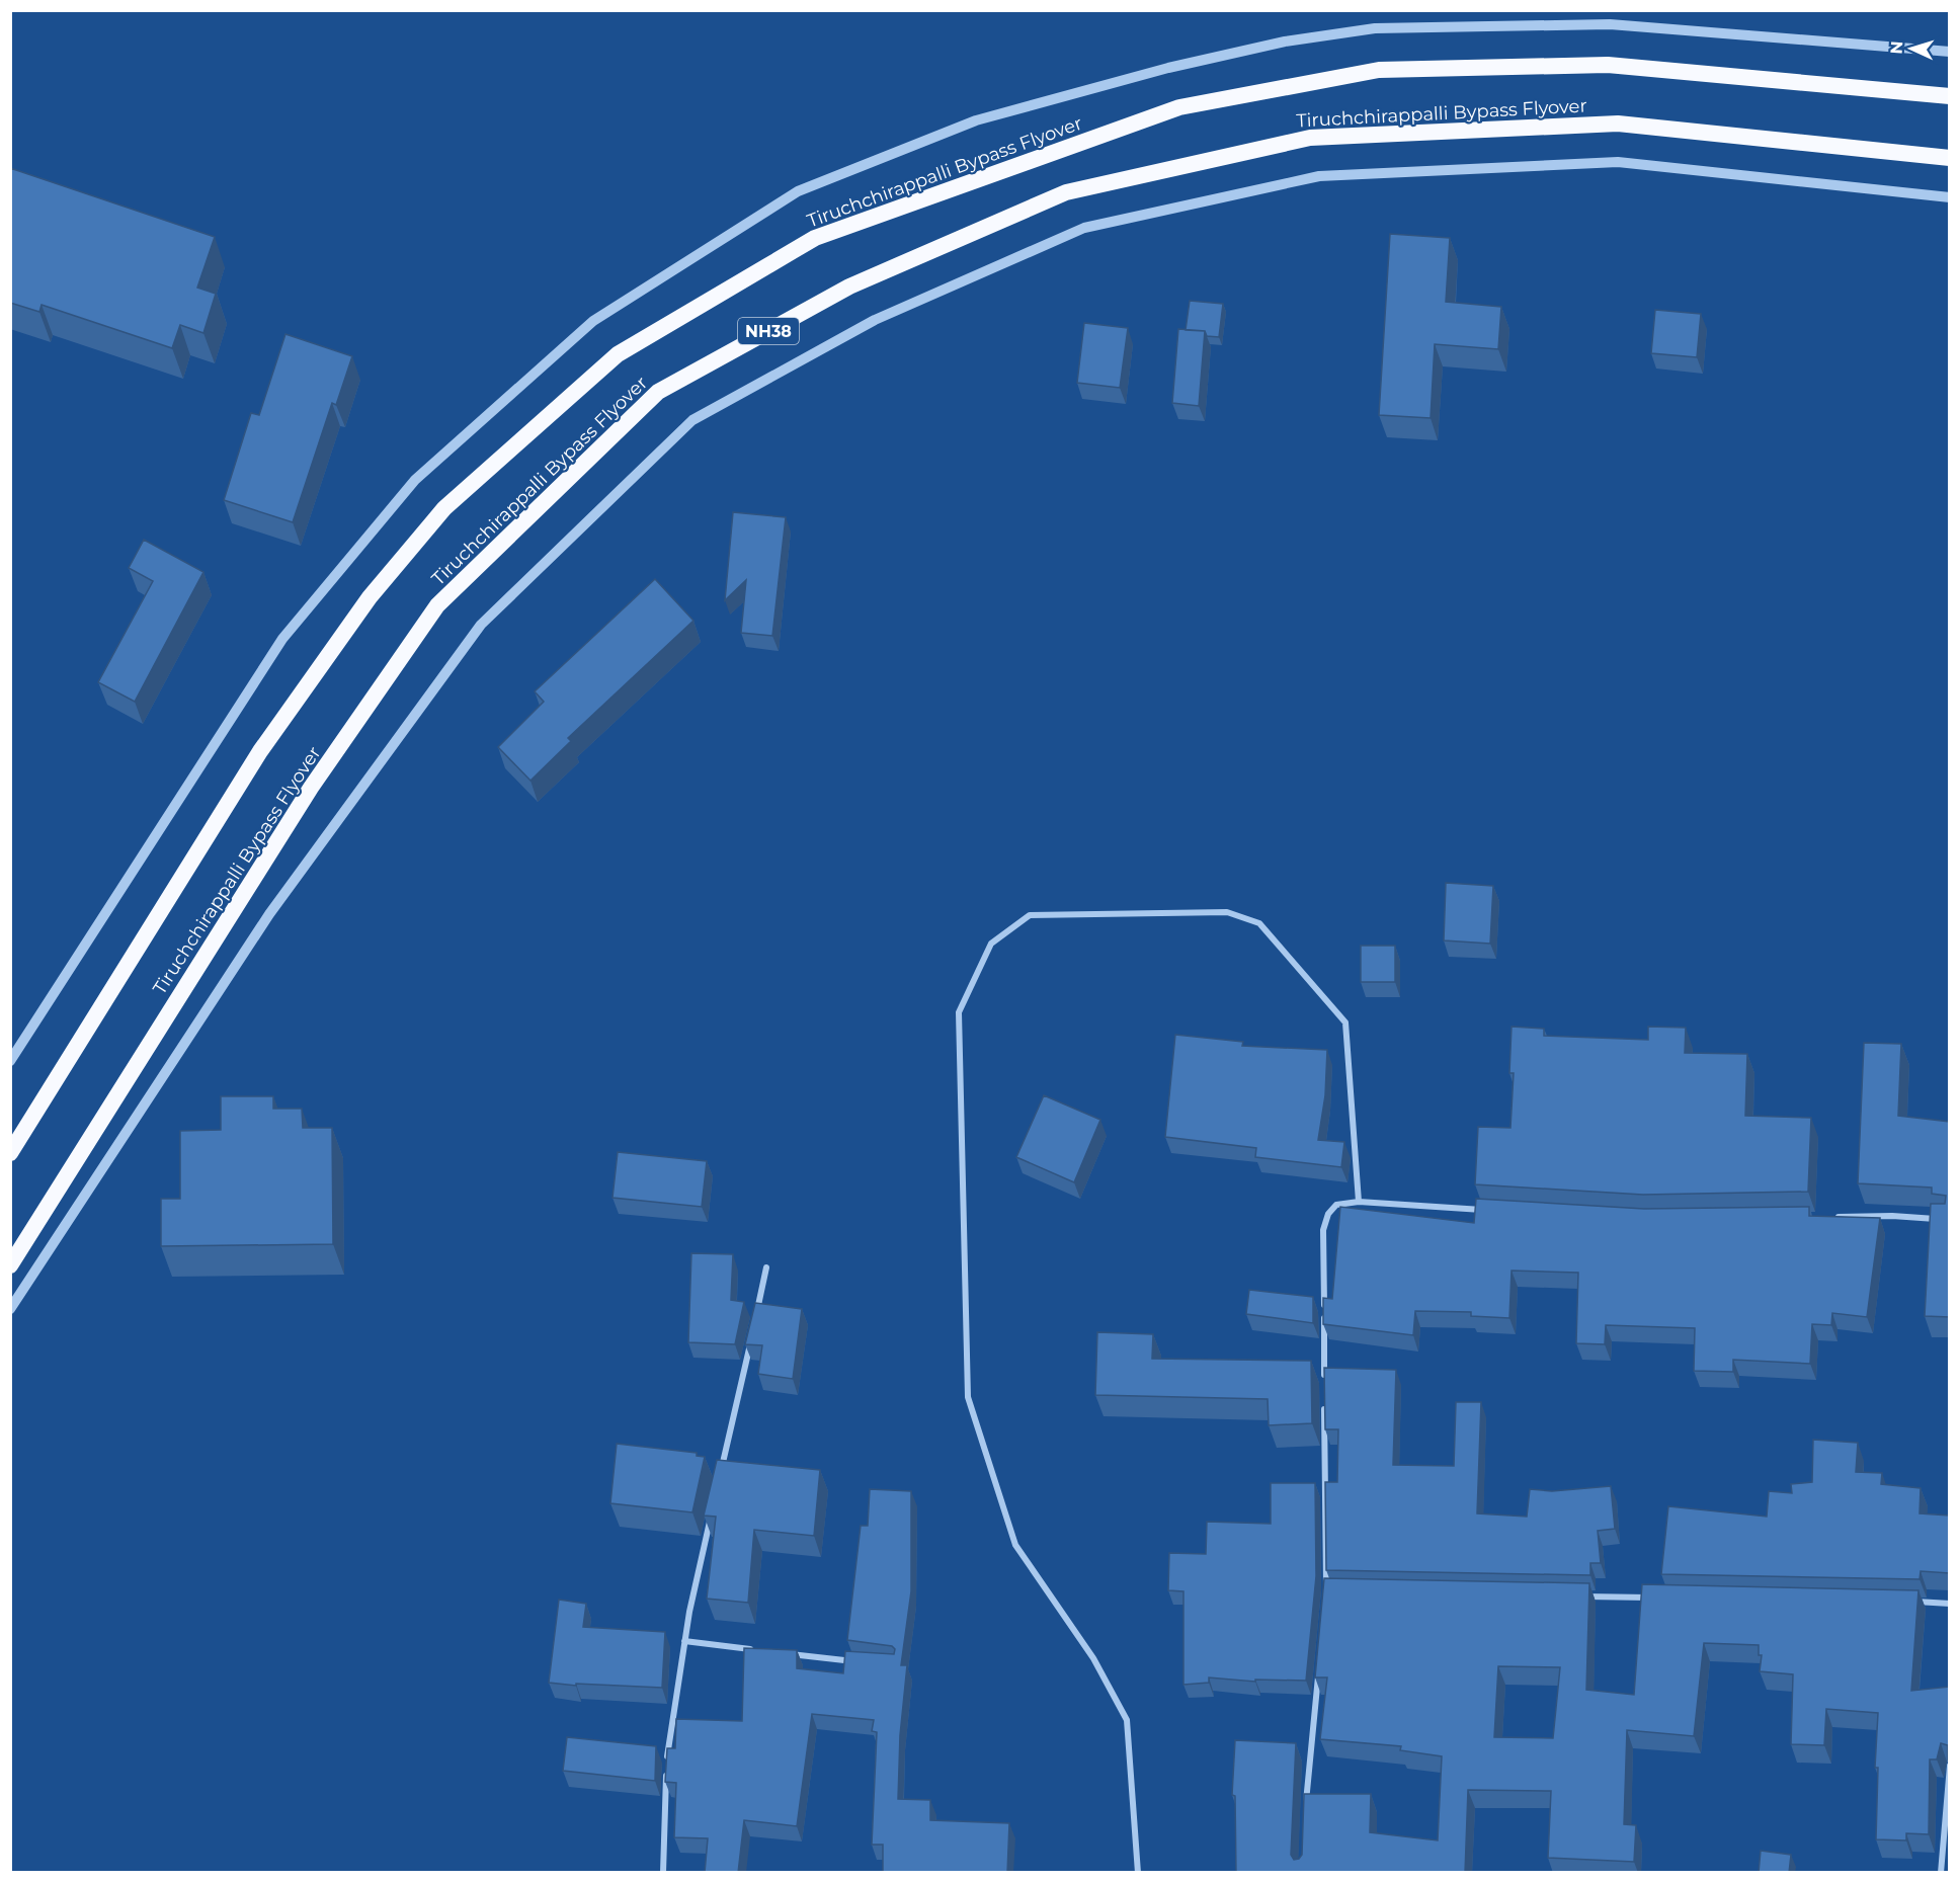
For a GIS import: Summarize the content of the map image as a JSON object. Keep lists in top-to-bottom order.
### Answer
{
  "streets": {
    "highway": ["Tiruchchirappalli Bypass Flyover", "NH38"]
  },
  "north": "left"
}
